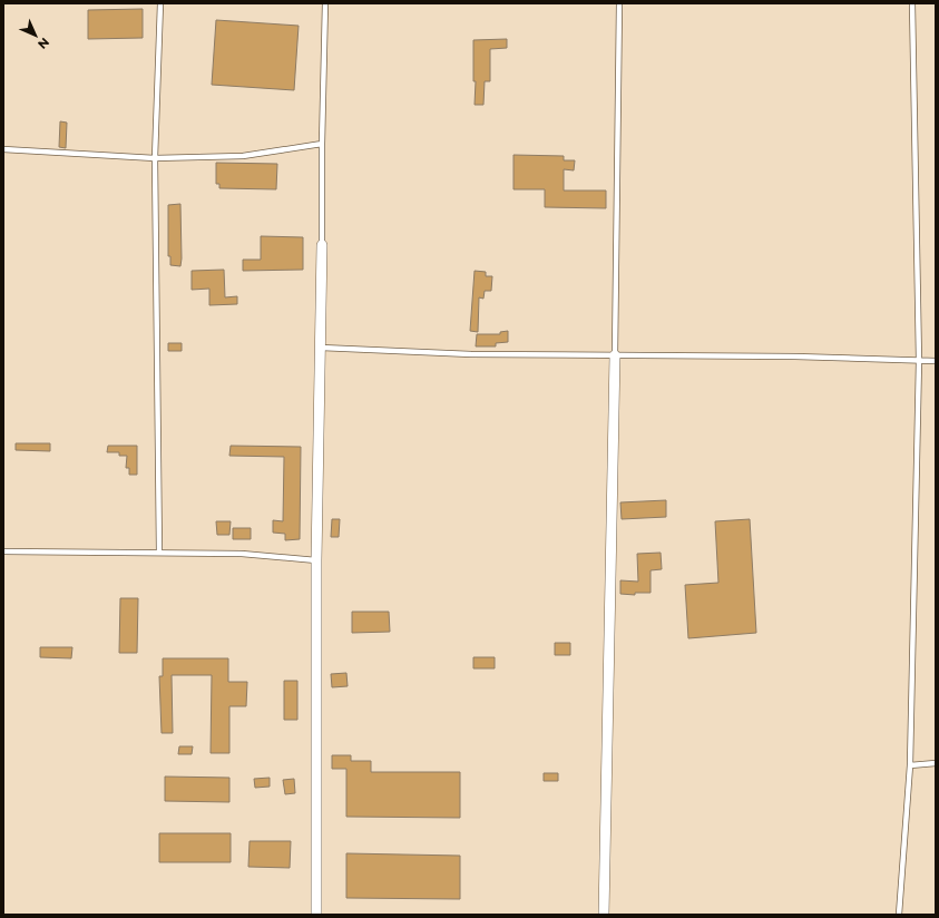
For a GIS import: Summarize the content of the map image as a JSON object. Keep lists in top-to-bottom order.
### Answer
{
  "north": "bottom right"
}
